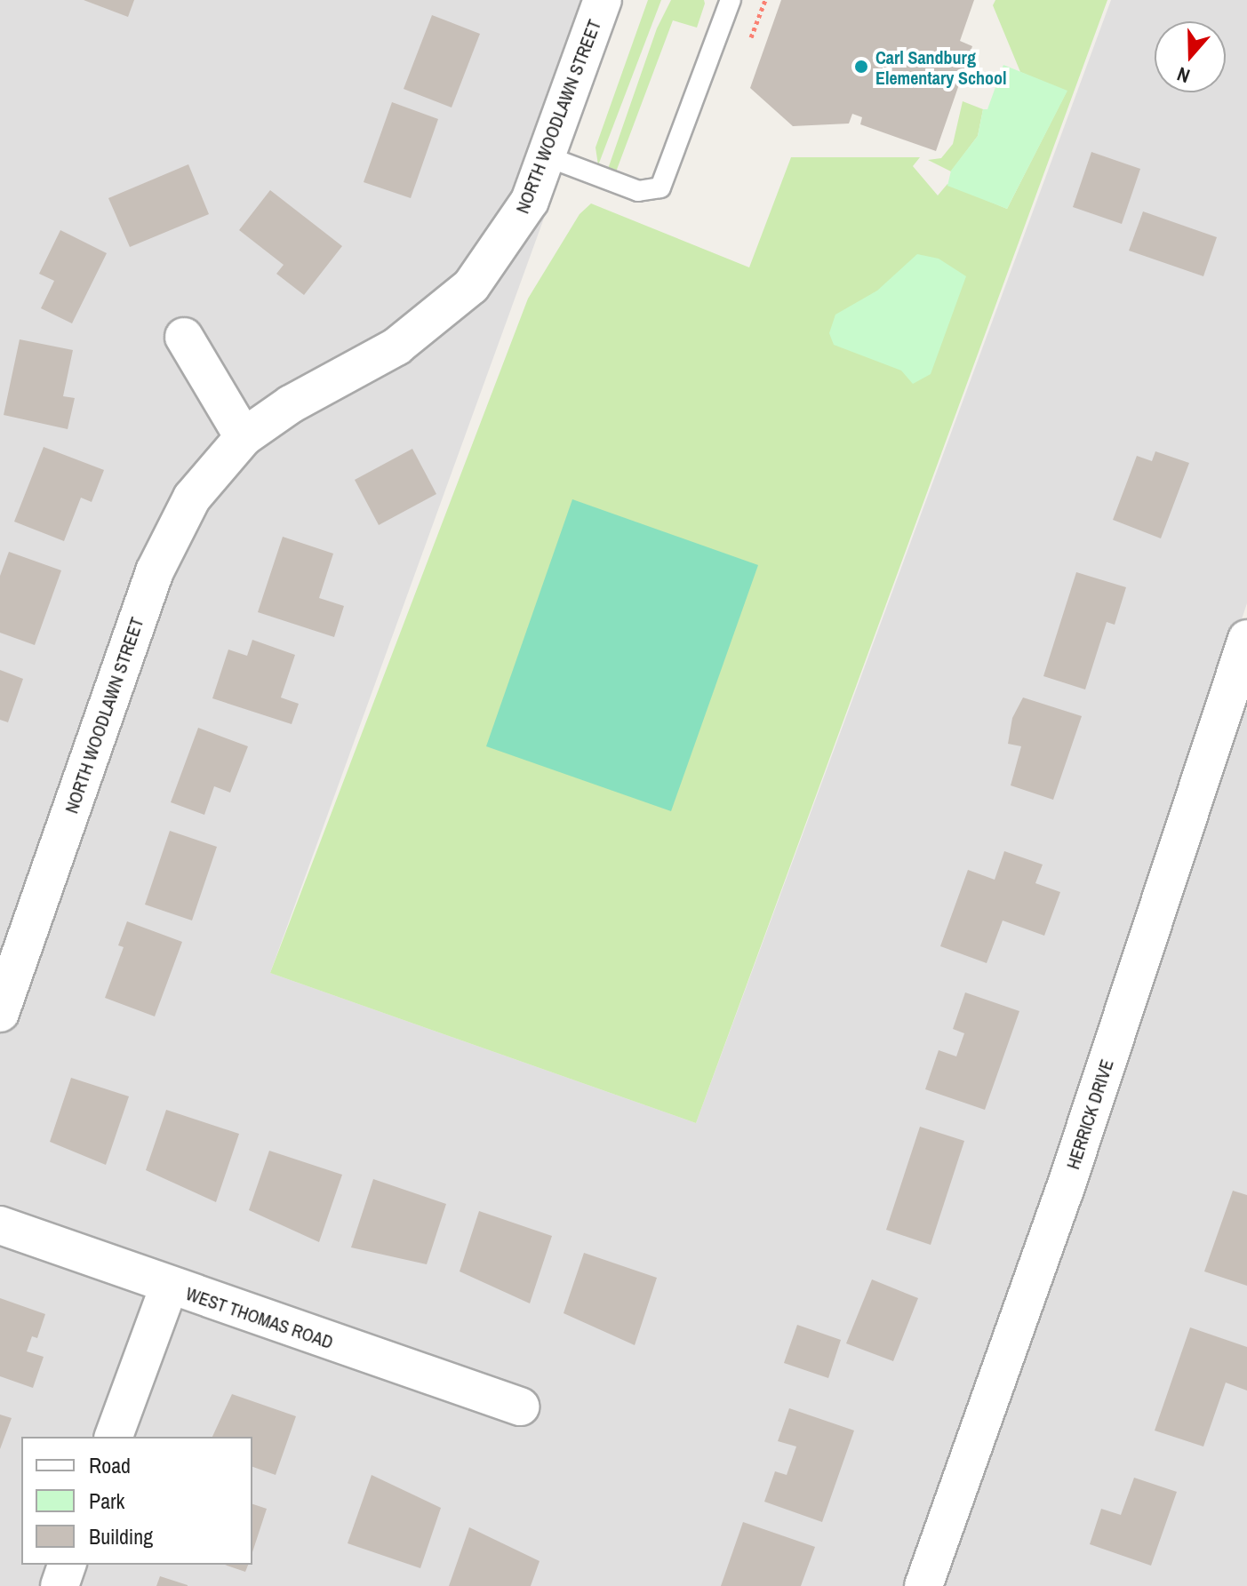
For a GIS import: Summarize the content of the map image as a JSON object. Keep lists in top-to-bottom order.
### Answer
{
  "streets": {
    "street": ["NORTH WOODLAWN STREET", "HERRICK DRIVE", "WEST THOMAS ROAD"]
  },
  "places": ["Carl Sandburg Elementary School"],
  "legend": ["Road", "Park", "Building"],
  "north": "bottom"
}
